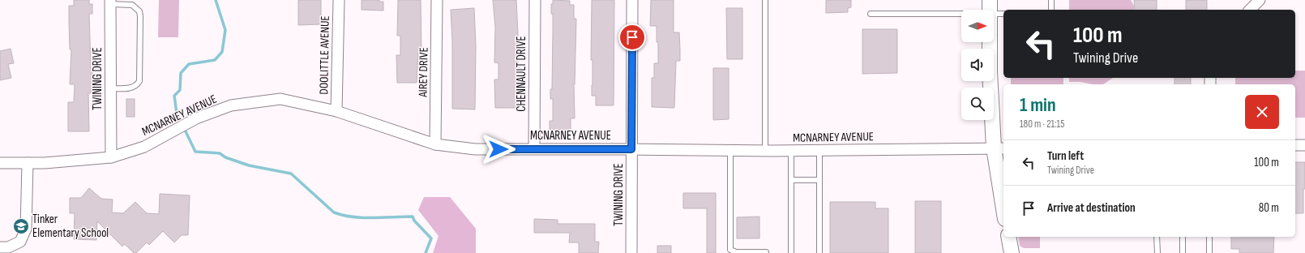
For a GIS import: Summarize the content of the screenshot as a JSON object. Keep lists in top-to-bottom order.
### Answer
{
  "streets": {
    "street": [
      "DOOLITTLE AVENUE",
      "AIREY DRIVE",
      "CHENNAULT DRIVE",
      "TWINING DRIVE",
      "MCNARNEY AVENUE"
    ]
  },
  "crossings": [
    ["DOOLITTLE AVENUE", "MCNARNEY AVENUE"],
    ["AIREY DRIVE", "MCNARNEY AVENUE"],
    ["CHENNAULT DRIVE", "MCNARNEY AVENUE"],
    ["TWINING DRIVE", "MCNARNEY AVENUE"]
  ],
  "places": {
    "school or university": ["Tinker Elementary School"]
  },
  "north": "right",
  "page": {
    "turn": ["100 m", "Twining Drive"],
    "heading": ["1 min", "180 m · 21:15"],
    "list": [
      {
        "name": "Turn left",
        "note": "Twining Drive",
        "value": "100 m"
      },
      {
        "name": "Arrive at destination",
        "value": "80 m"
      }
    ]
  }
}
